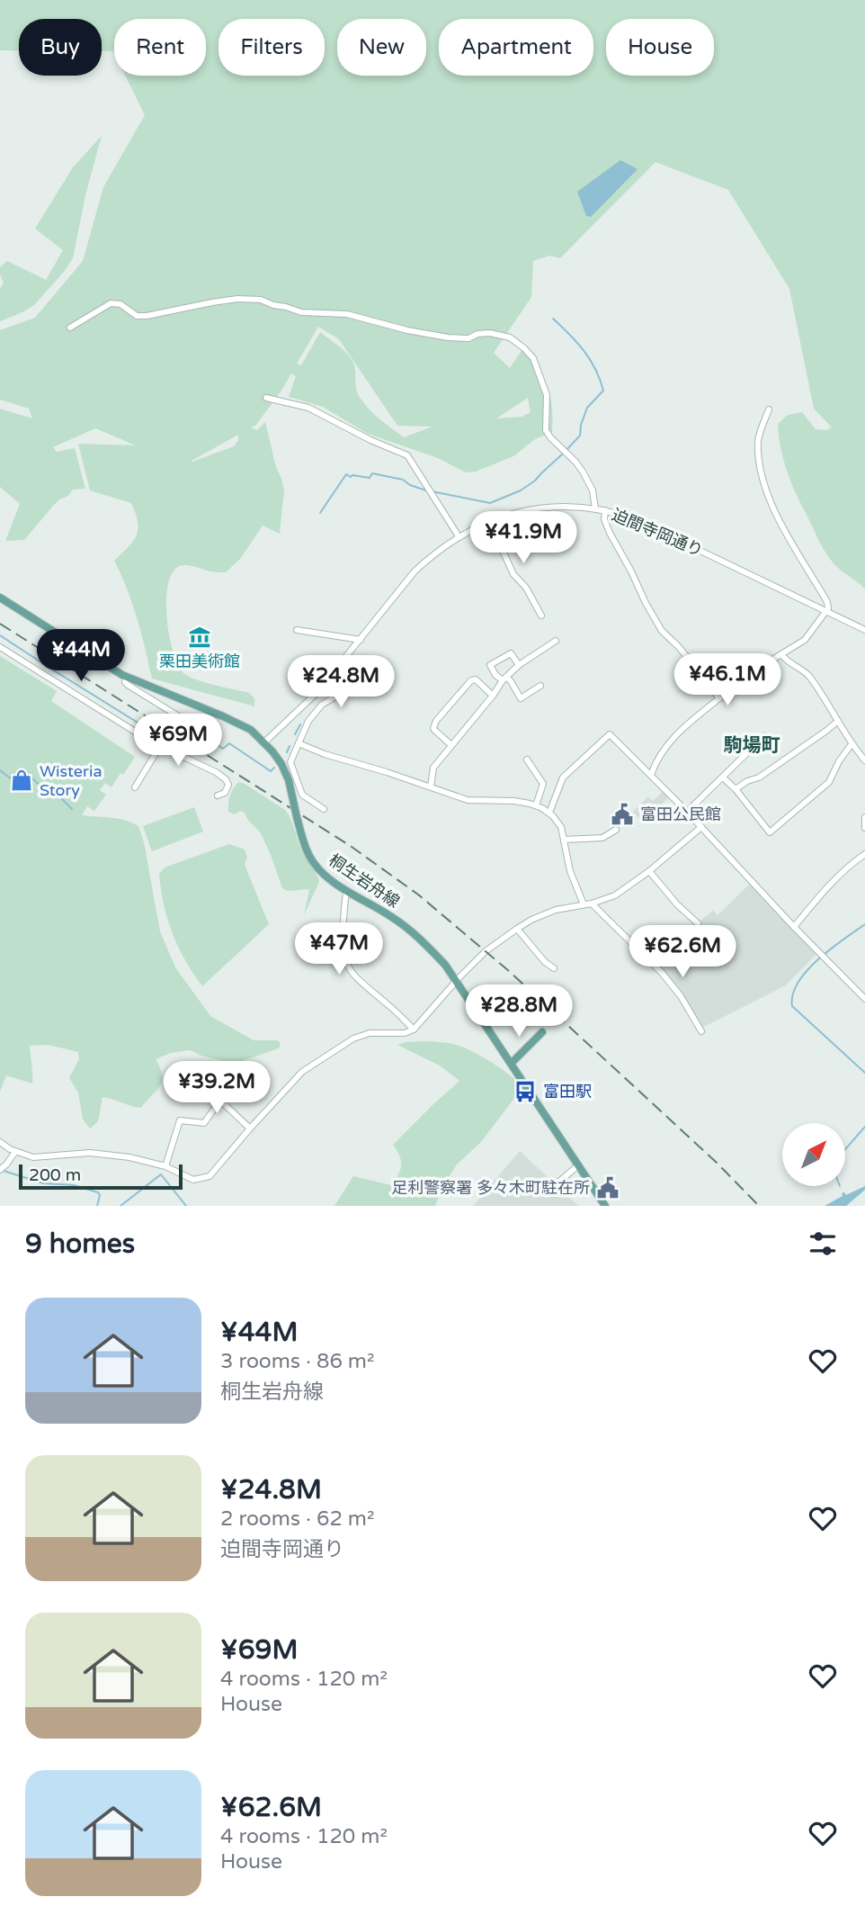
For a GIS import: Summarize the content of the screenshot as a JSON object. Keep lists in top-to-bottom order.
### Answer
{
  "streets": {
    "main road": ["桐生岩舟線"],
    "street": ["迫間寺岡通り"]
  },
  "crossings": [
    ["迫間寺岡通り", "桐生岩舟線"]
  ],
  "districts": ["駒場町"],
  "places": {
    "museum": ["栗田美術館"],
    "shop": ["Wisteria Story"],
    "public building": ["富田公民館", "足利警察署 多々木町駐在所"],
    "bus stop": ["富田駅"]
  },
  "scale_bar": "200 m",
  "north": "top right",
  "page": {
    "chip": [
      "Buy",
      "Rent",
      "Filters",
      "New",
      "Apartment",
      "House"
    ],
    "price": [
      "¥41.9M",
      "¥44M",
      "¥46.1M",
      "¥24.8M",
      "¥69M",
      "¥47M",
      "¥62.6M",
      "¥28.8M",
      "¥39.2M"
    ],
    "scale": "200 m",
    "heading": "9 homes",
    "list": [
      {
        "name": "¥44M",
        "note": "3 rooms · 86 m² · 桐生岩舟線"
      },
      {
        "name": "¥24.8M",
        "note": "2 rooms · 62 m² · 迫間寺岡通り"
      },
      {
        "name": "¥69M",
        "note": "4 rooms · 120 m² · House"
      },
      {
        "name": "¥62.6M",
        "note": "4 rooms · 120 m² · House"
      }
    ]
  }
}
